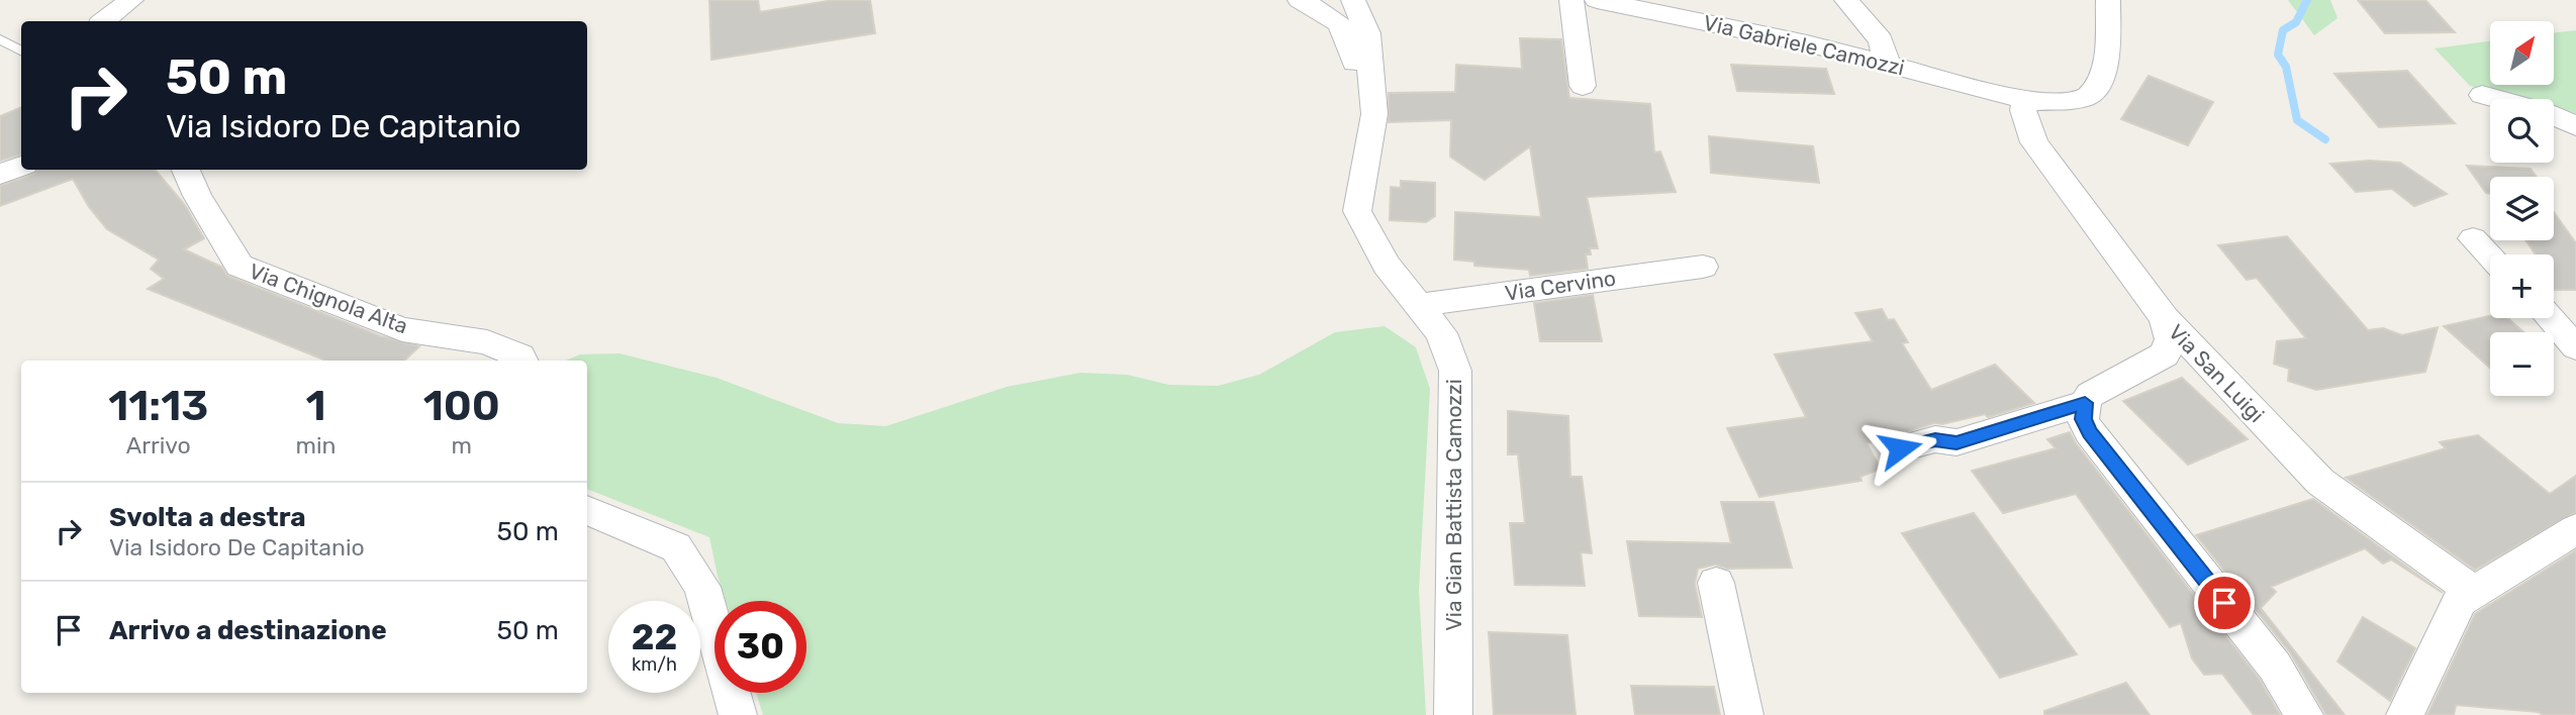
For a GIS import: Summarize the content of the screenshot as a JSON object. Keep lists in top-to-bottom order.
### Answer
{
  "streets": {
    "street": [
      "Via Gabriele Camozzi",
      "Via Cervino",
      "Via Chignola Alta",
      "Via San Luigi",
      "Via Gian Battista Camozzi"
    ]
  },
  "crossings": [
    ["Via Gabriele Camozzi", "Via San Luigi"],
    ["Via Cervino", "Via Gian Battista Camozzi"]
  ],
  "north": "top right",
  "page": {
    "map_buttons": ["+", "−"],
    "turn": ["50 m", "Via Isidoro De Capitanio"],
    "eta": [
      "11:13",
      "Arrivo",
      "1",
      "min",
      "100",
      "m"
    ],
    "list": [
      {
        "name": "Svolta a destra",
        "note": "Via Isidoro De Capitanio",
        "value": "50 m"
      },
      {
        "name": "Arrivo a destinazione",
        "value": "50 m"
      }
    ],
    "speed": "22 km/h",
    "limit": "30"
  }
}
